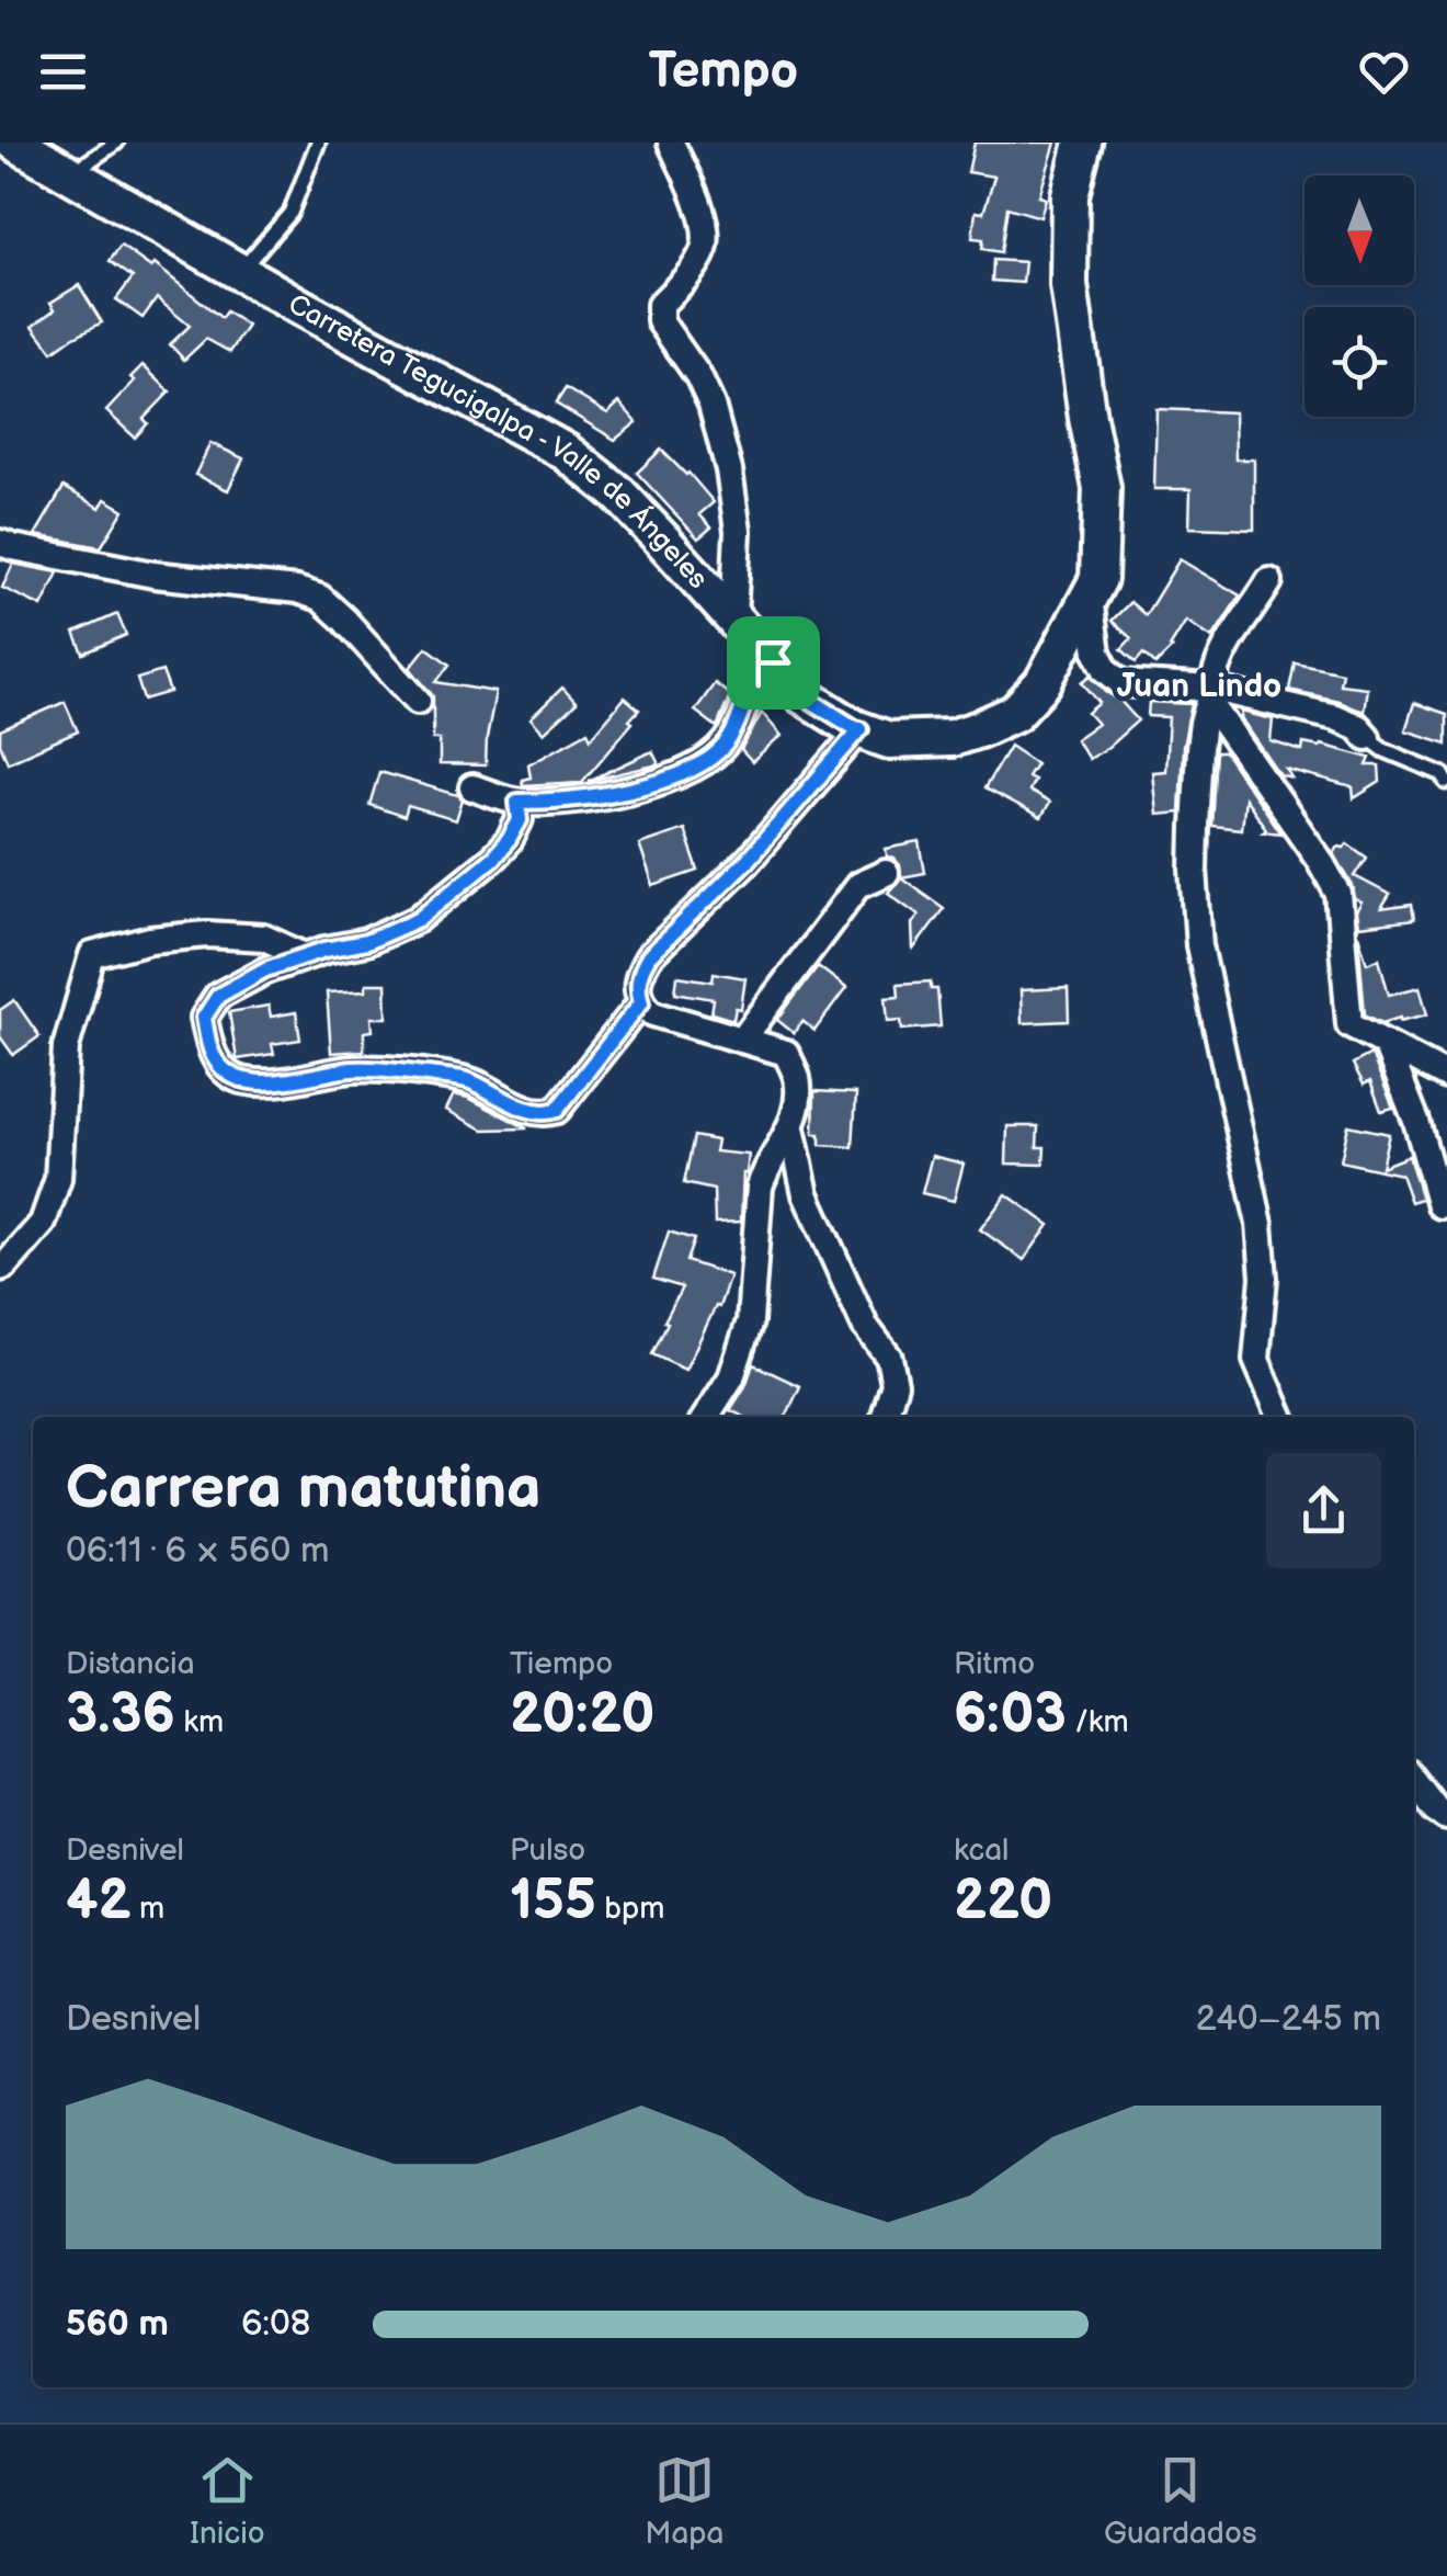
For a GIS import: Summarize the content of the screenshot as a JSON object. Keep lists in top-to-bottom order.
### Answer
{
  "streets": {
    "main road": ["Carretera Tegucigalpa - Valle de Ángeles"]
  },
  "districts": ["Juan Lindo"],
  "north": "bottom",
  "page": {
    "header": "Tempo",
    "heading": ["Carrera matutina", "06:11 · 6 × 560 m"],
    "stats": [
      ["Distancia", "3.36 km"],
      ["Tiempo", "20:20"],
      ["Ritmo", "6:03 /km"],
      ["Desnivel", "42 m"],
      ["Pulso", "155 bpm"],
      ["kcal", "220"]
    ],
    "chart": ["Desnivel", "240–245 m"],
    "list": [
      {
        "name": "560 m",
        "note": "6:08"
      }
    ],
    "tabs": ["Inicio", "Mapa", "Guardados"]
  }
}
